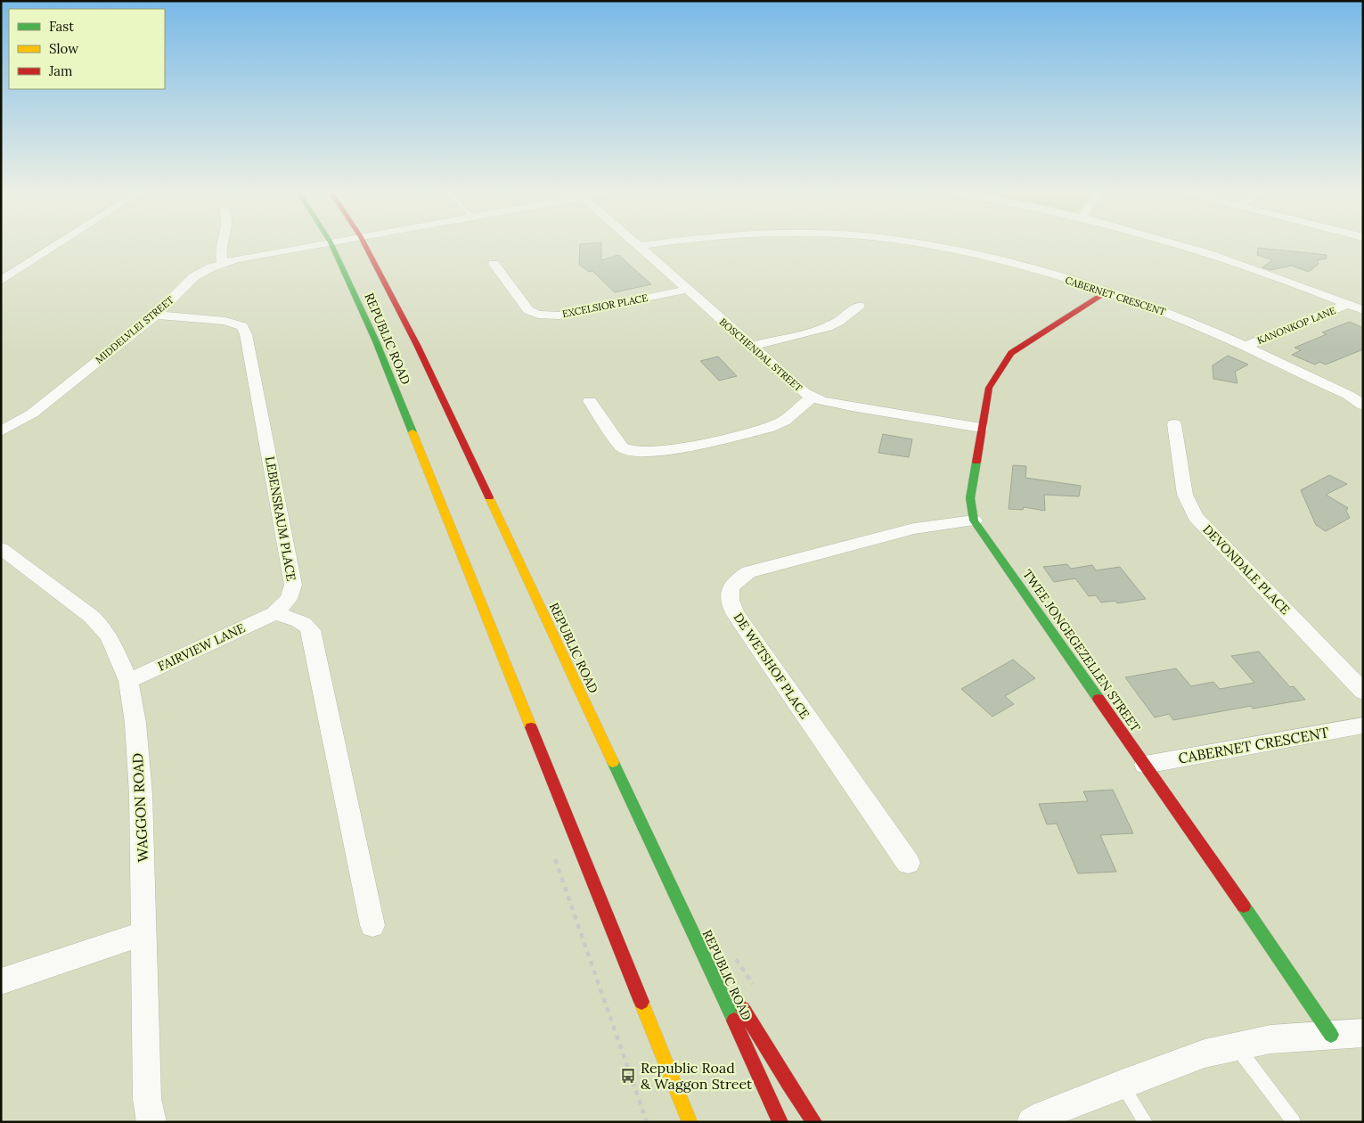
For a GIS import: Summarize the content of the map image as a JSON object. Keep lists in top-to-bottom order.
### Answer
{
  "streets": {
    "main road": ["REPUBLIC ROAD", "TWEE JONGEGEZELLEN STREET"],
    "street": [
      "CABERNET CRESCENT",
      "EXCELSIOR PLACE",
      "KANONKOP LANE",
      "MIDDELVLEI STREET",
      "BOSCHENDAL STREET",
      "LEBENSRAUM PLACE",
      "DEVONDALE PLACE",
      "FAIRVIEW LANE",
      "DE WETSHOF PLACE",
      "WAGGON ROAD"
    ]
  },
  "crossings": [
    ["CABERNET CRESCENT", "KANONKOP LANE"],
    ["CABERNET CRESCENT", "BOSCHENDAL STREET"],
    ["CABERNET CRESCENT", "TWEE JONGEGEZELLEN STREET"],
    ["EXCELSIOR PLACE", "BOSCHENDAL STREET"],
    ["MIDDELVLEI STREET", "LEBENSRAUM PLACE"],
    ["BOSCHENDAL STREET", "TWEE JONGEGEZELLEN STREET"],
    ["LEBENSRAUM PLACE", "FAIRVIEW LANE"],
    ["FAIRVIEW LANE", "WAGGON ROAD"],
    ["TWEE JONGEGEZELLEN STREET", "DE WETSHOF PLACE"]
  ],
  "places": {
    "bus stop": ["Republic Road & Waggon Street"]
  },
  "legend": ["Fast", "Slow", "Jam"]
}
